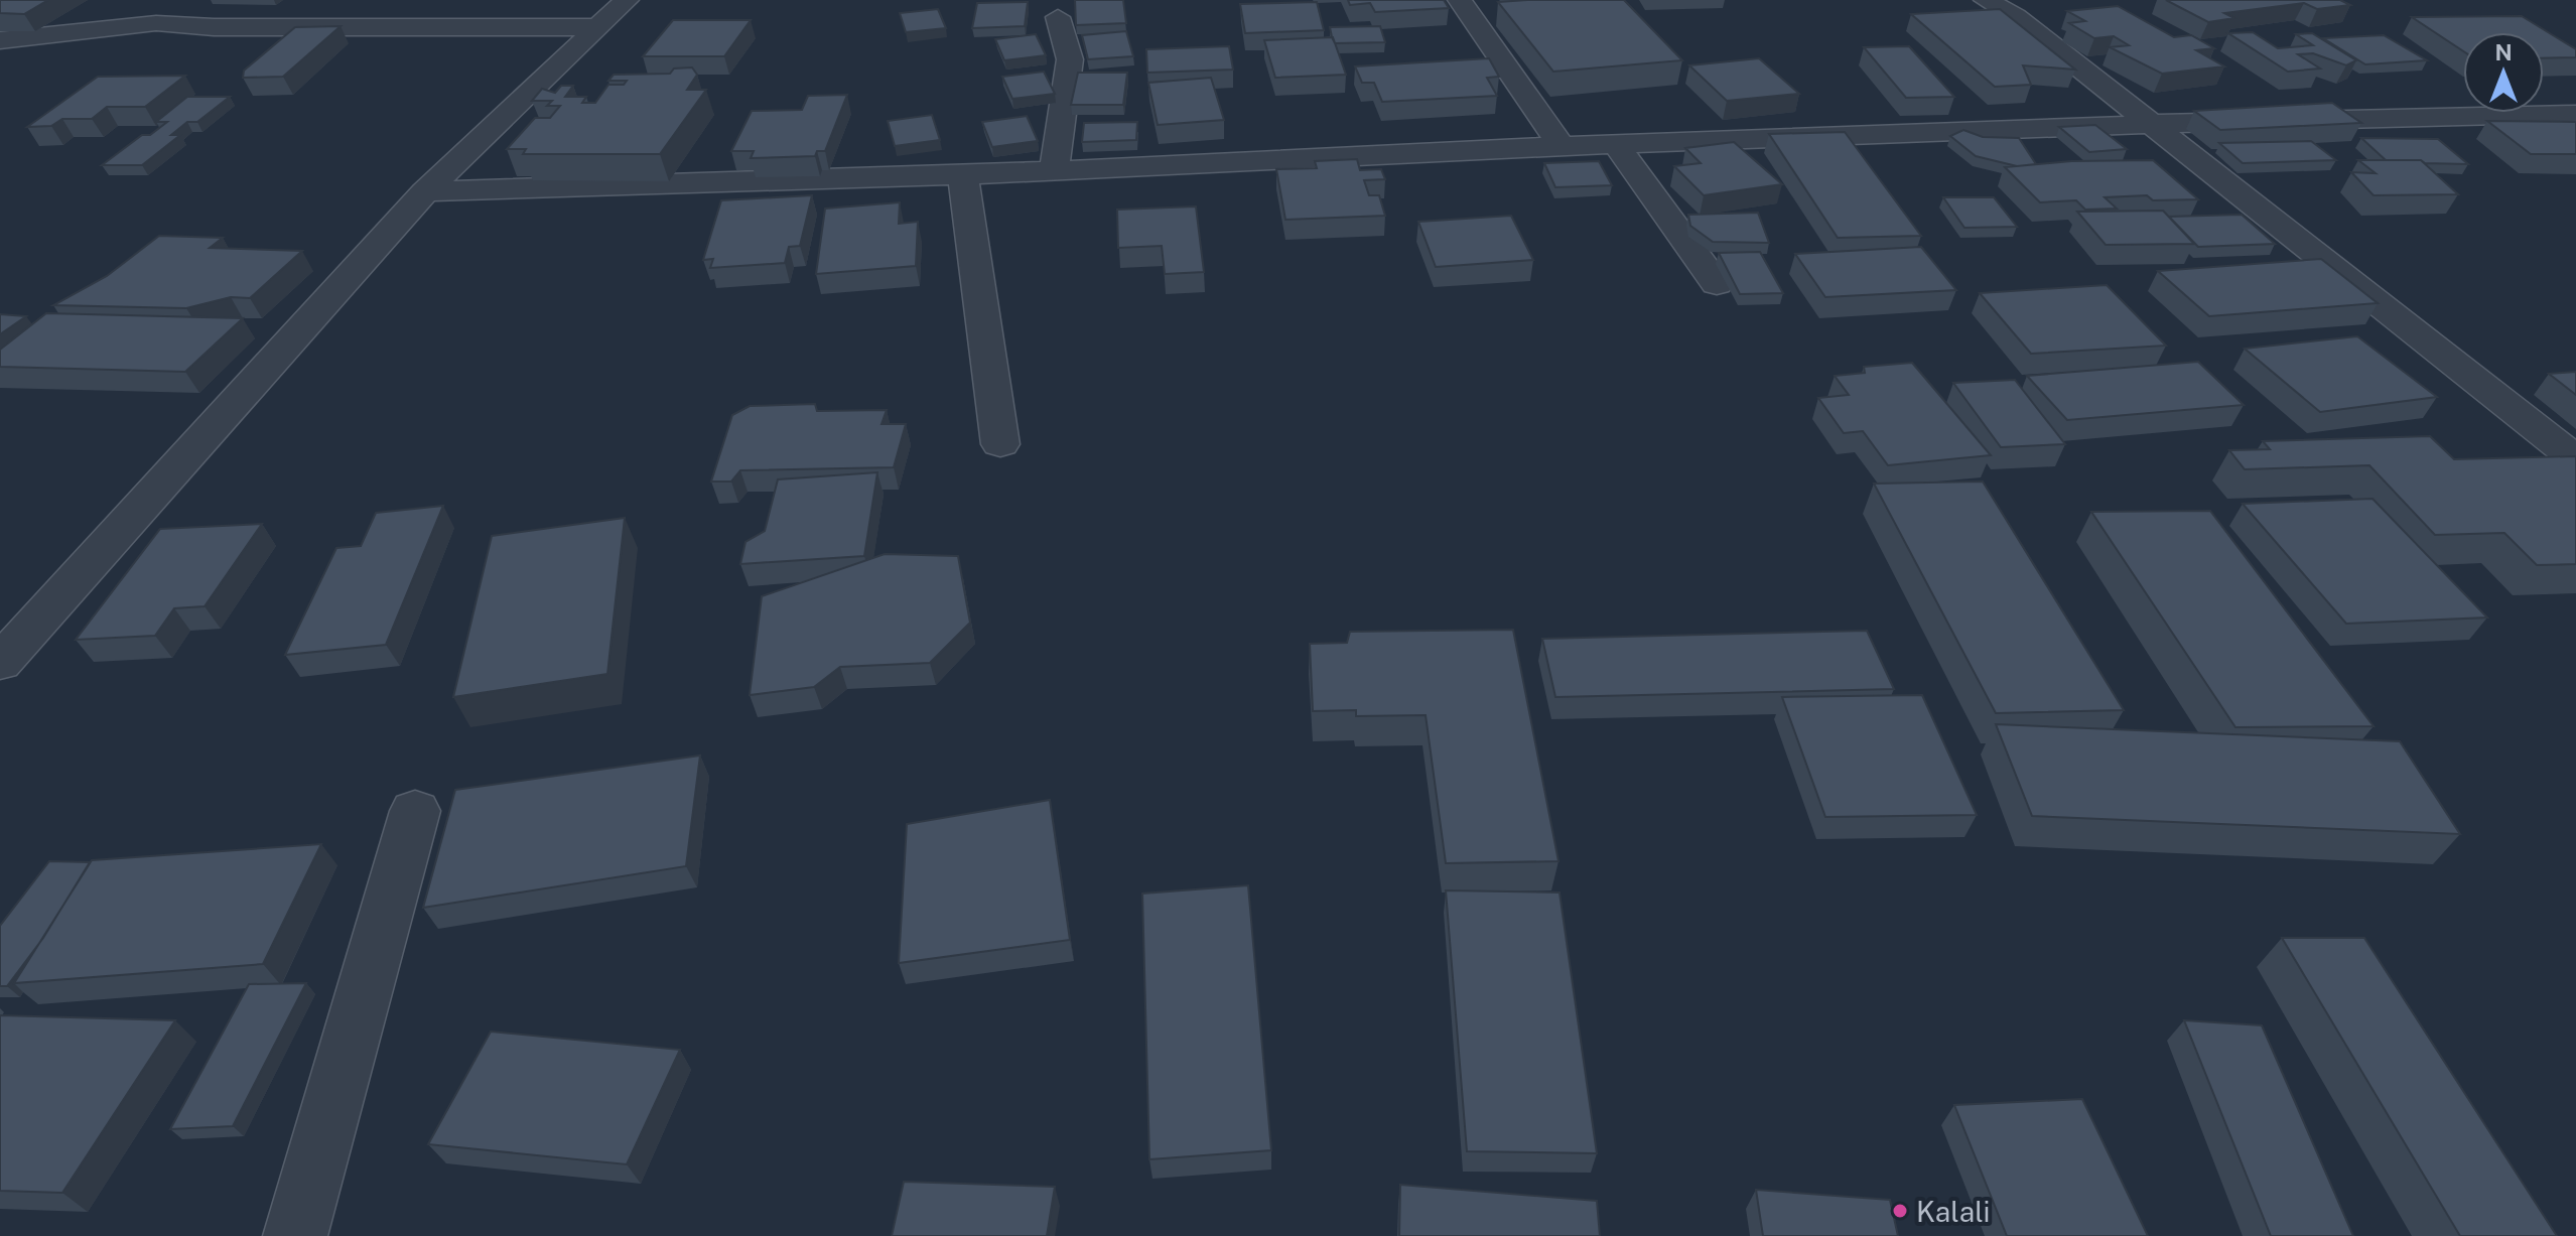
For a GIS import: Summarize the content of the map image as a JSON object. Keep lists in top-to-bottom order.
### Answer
{
  "places": ["Kalali"],
  "north": "top"
}
